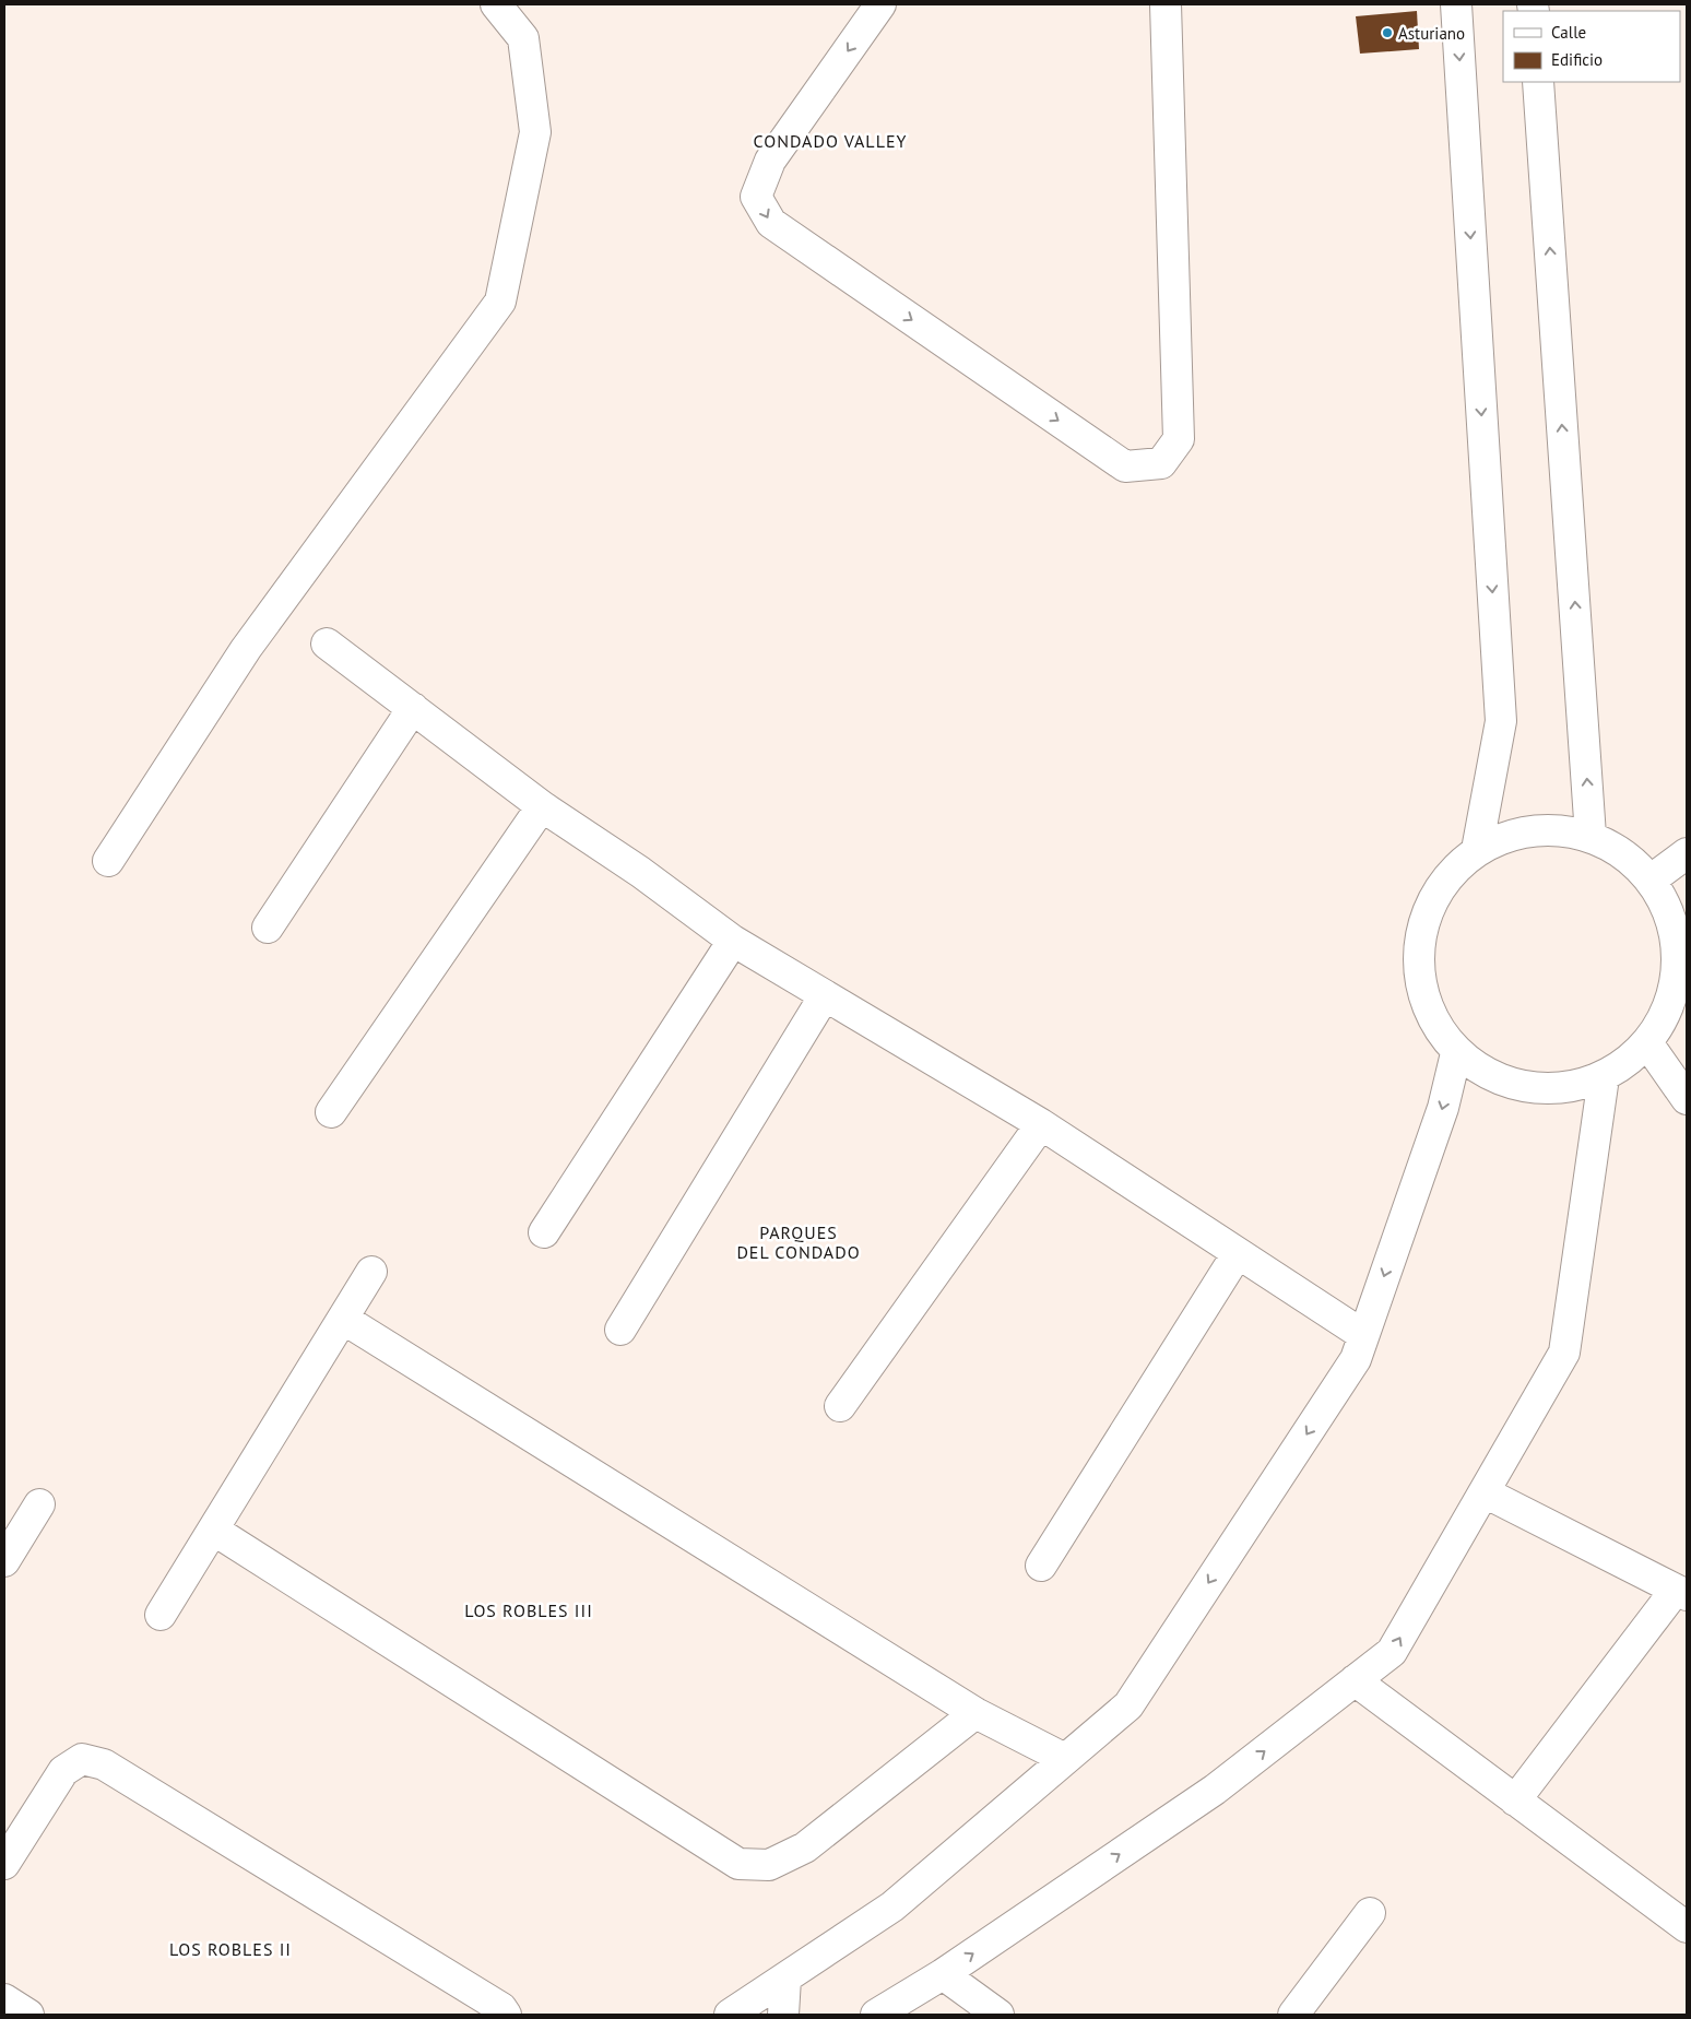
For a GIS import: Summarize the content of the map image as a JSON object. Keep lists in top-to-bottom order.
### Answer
{
  "districts": [
    "CONDADO VALLEY",
    "PARQUES DEL CONDADO",
    "LOS ROBLES III",
    "LOS ROBLES II"
  ],
  "places": ["Asturiano"],
  "legend": ["Calle", "Edificio"]
}
